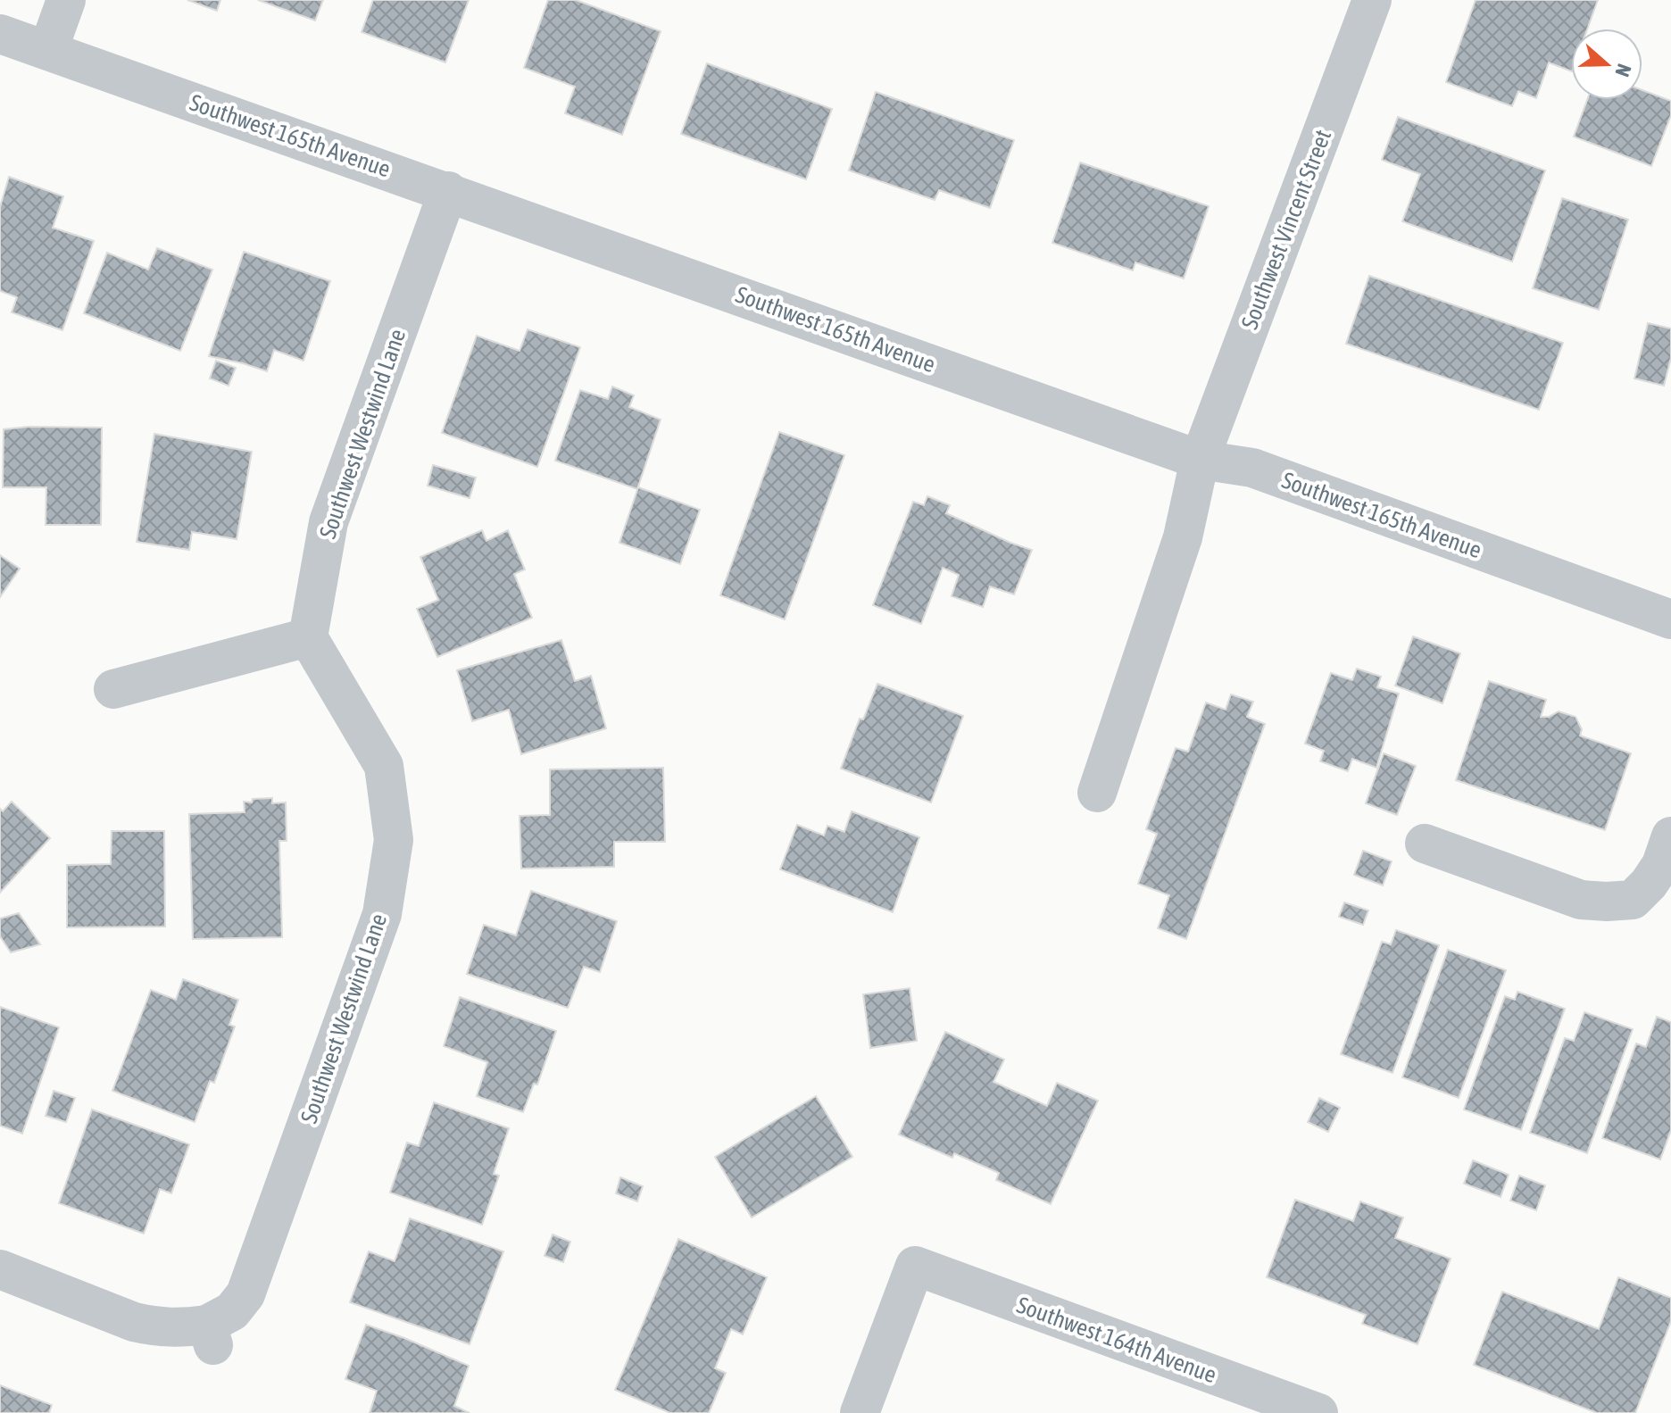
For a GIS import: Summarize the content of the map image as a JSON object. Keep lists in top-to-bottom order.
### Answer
{
  "streets": {
    "street": [
      "Southwest 165th Avenue",
      "Southwest Vincent Street",
      "Southwest Westwind Lane",
      "Southwest 164th Avenue"
    ]
  },
  "crossings": [
    ["Southwest 165th Avenue", "Southwest Vincent Street"],
    ["Southwest 165th Avenue", "Southwest Westwind Lane"]
  ],
  "north": "right"
}
